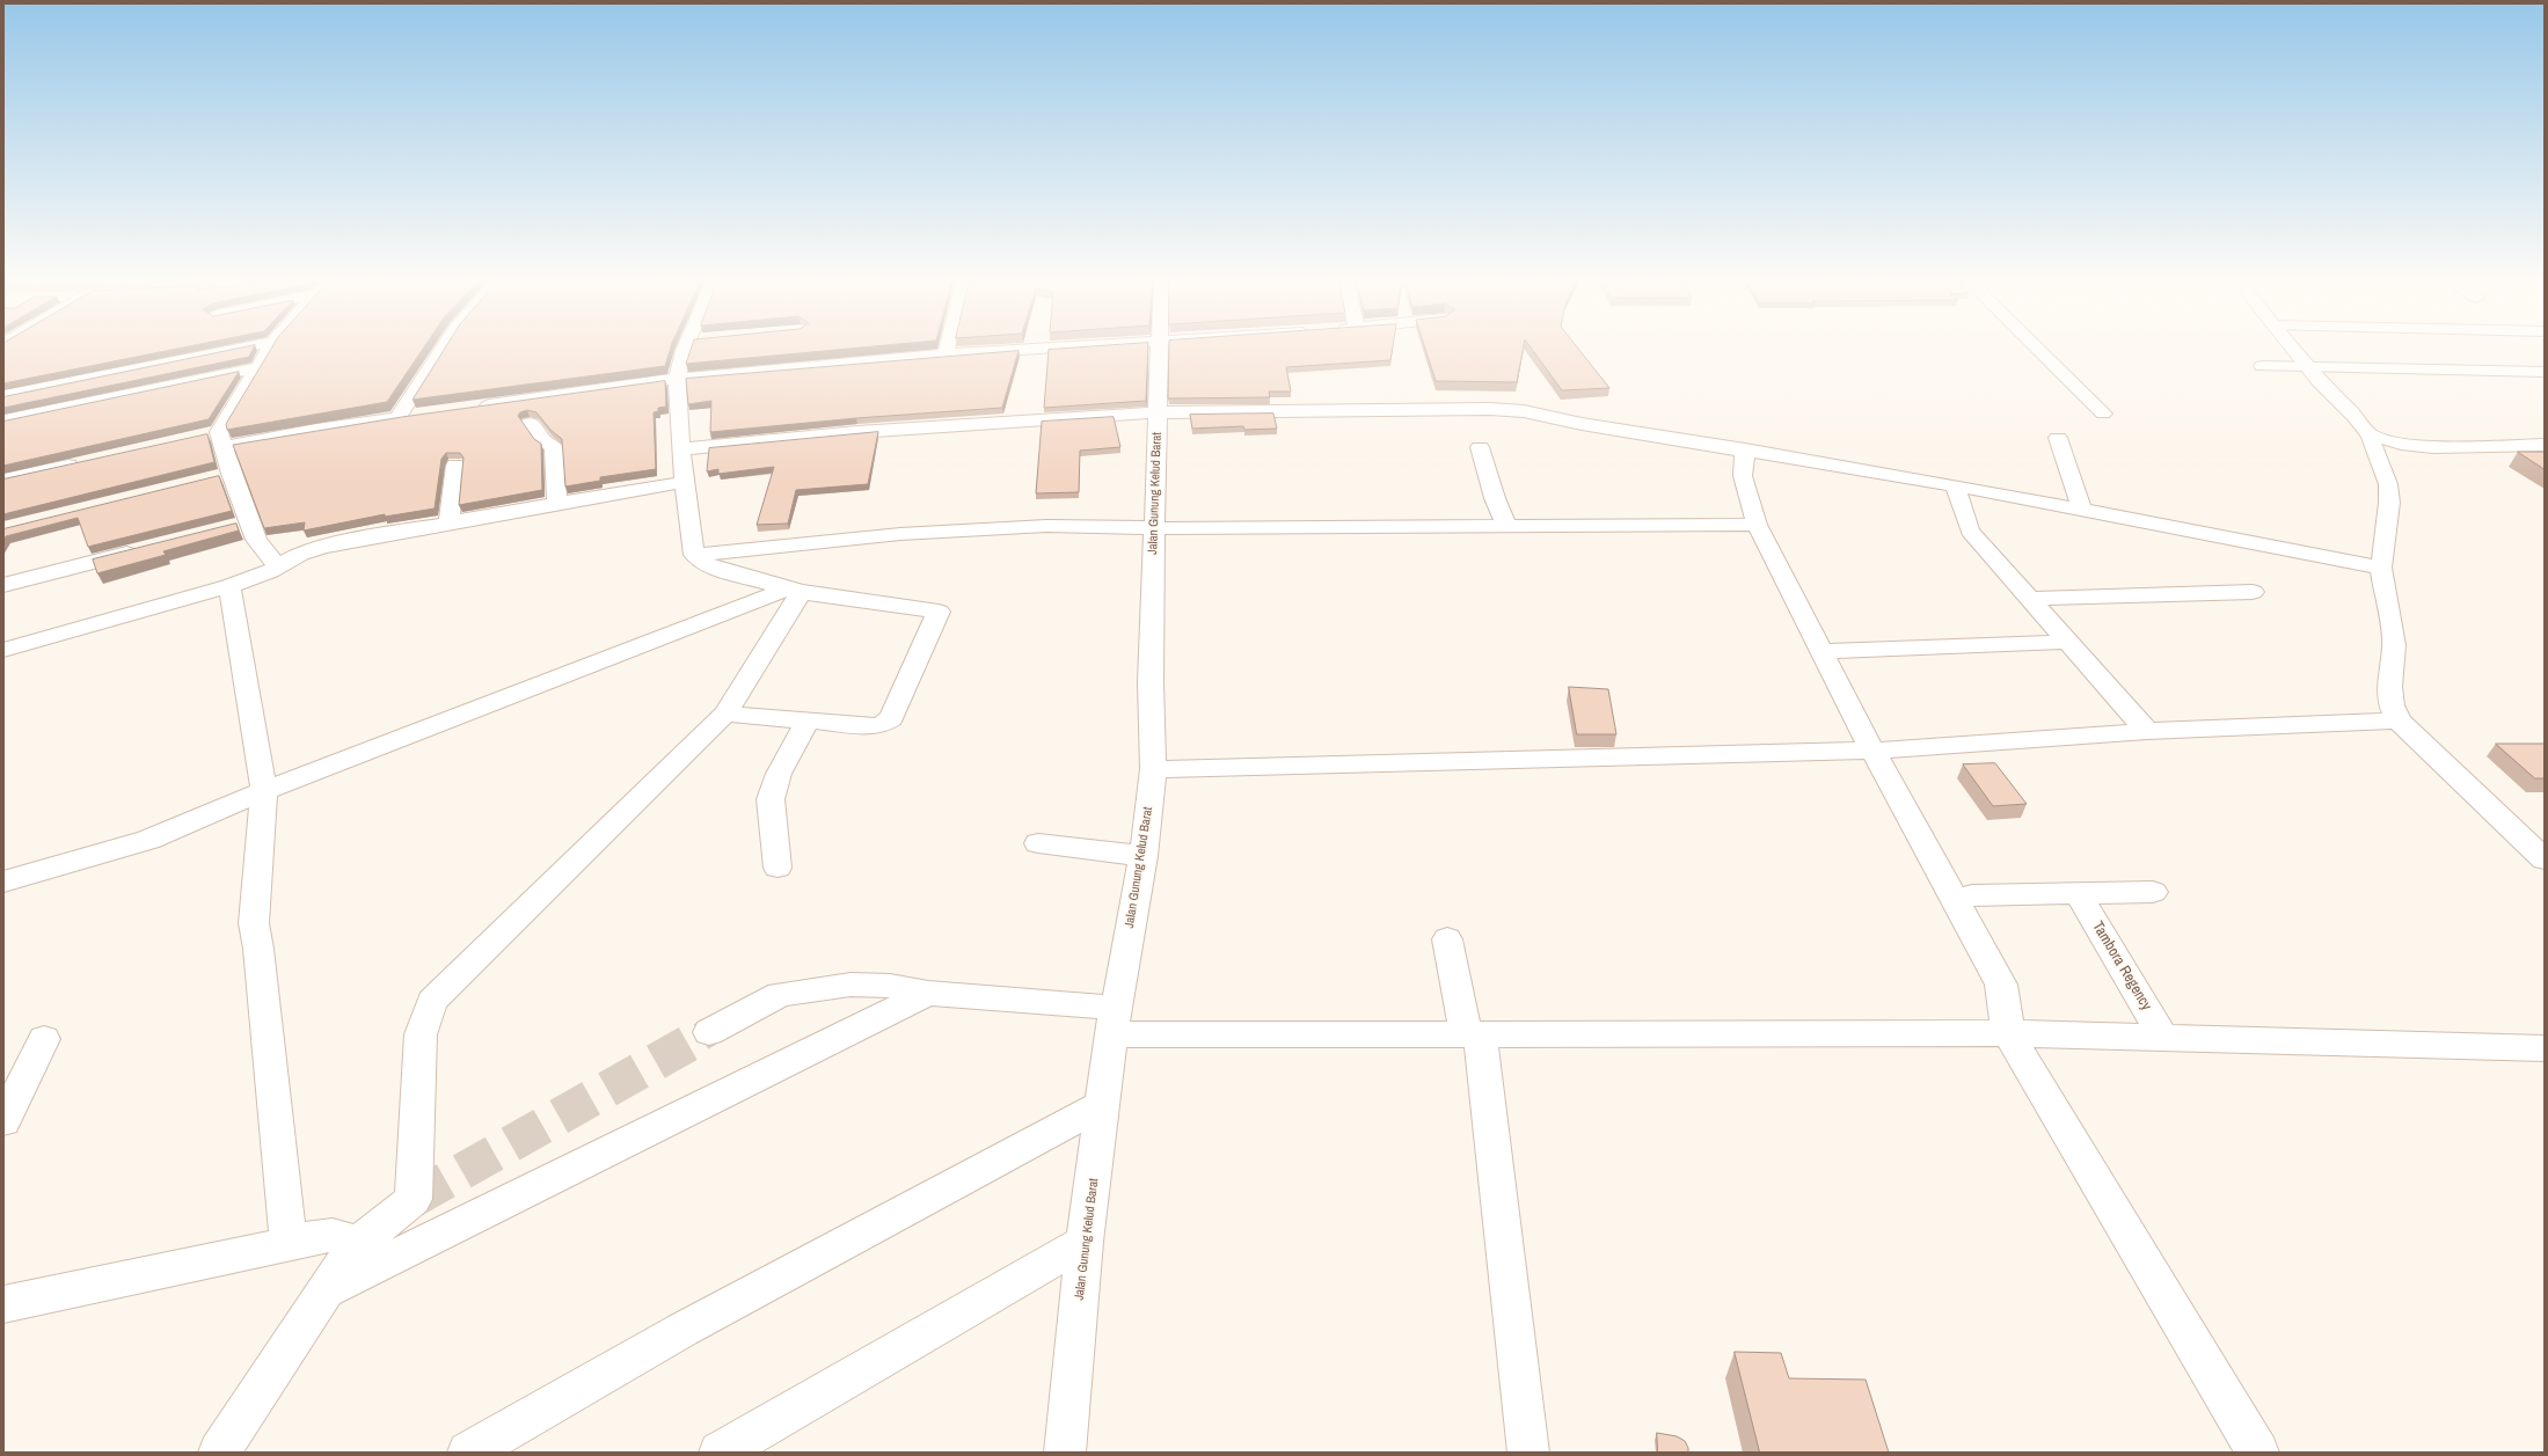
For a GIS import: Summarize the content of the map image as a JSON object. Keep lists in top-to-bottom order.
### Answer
{
  "streets": {
    "street": ["Jalan Gunung Kelud Barat", "Tambora Regency"]
  }
}
